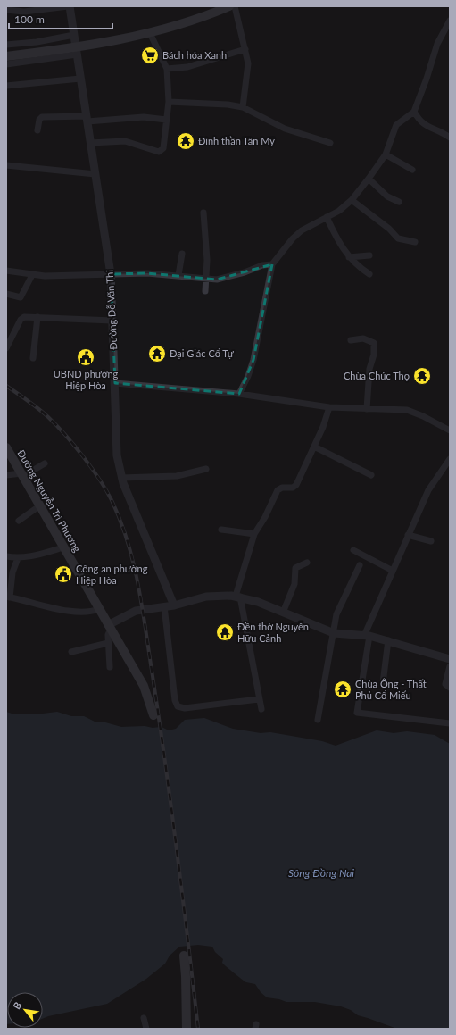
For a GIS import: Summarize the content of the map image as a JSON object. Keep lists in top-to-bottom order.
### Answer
{
  "streets": {
    "main road": ["Đường Nguyễn Tri Phương"],
    "street": ["Đường Đỗ Văn Thi"]
  },
  "water": ["Sông Đồng Nai"],
  "places": {
    "supermarket": ["Bách hóa Xanh"],
    "temple": [
      "Đình thần Tân Mỹ",
      "Đại Giác Cổ Tự",
      "Chùa Chúc Thọ",
      "Đền thờ Nguyễn Hữu Cảnh",
      "Chùa Ông - Thất Phủ Cổ Miếu"
    ],
    "public building": ["UBND phường Hiệp Hòa", "Công an phường Hiệp Hòa"]
  },
  "scale_bar": "100 m",
  "north": "top left"
}
